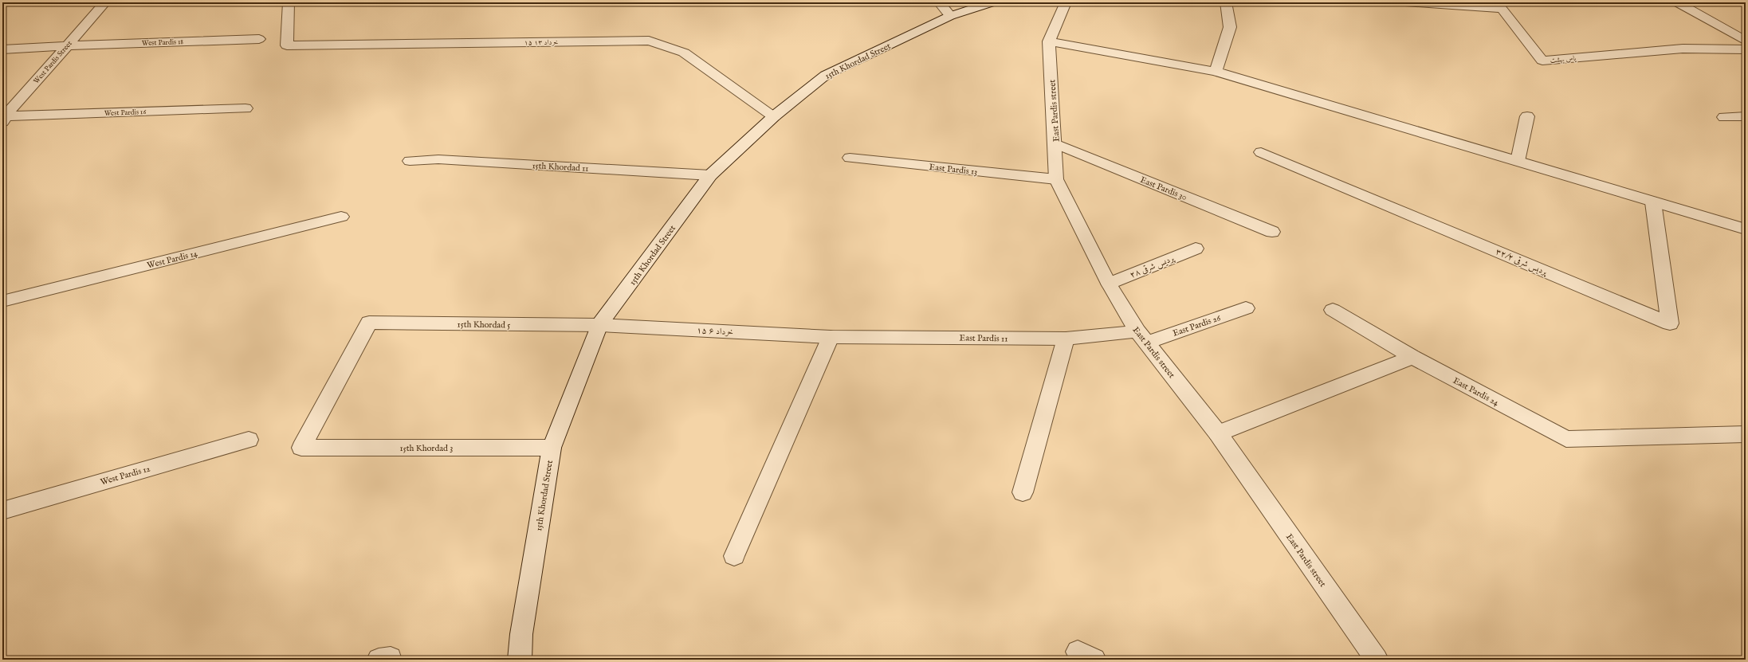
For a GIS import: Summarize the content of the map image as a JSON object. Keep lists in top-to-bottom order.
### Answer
{
  "streets": {
    "street": [
      "West Pardis 18",
      "۱۵ خرداد ۱۳",
      "یاس بهشت",
      "15th Khordad Street",
      "West Pardis Street",
      "East Pardis street",
      "West Pardis 16",
      "15th Khordad 11",
      "East Pardis 13",
      "East Pardis 30",
      "West Pardis 14",
      "پردیس شرقی ۳۲/۲",
      "پردیس شرقی ۲۸",
      "15th Khordad 5",
      "East Pardis 26",
      "۱۵ خرداد ۶",
      "East Pardis 11",
      "East Pardis 24",
      "15th Khordad 3",
      "West Pardis 12"
    ]
  },
  "crossings": [
    ["West Pardis 18", "West Pardis Street"],
    ["۱۵ خرداد ۱۳", "15th Khordad Street"],
    ["15th Khordad Street", "15th Khordad 11"],
    ["15th Khordad Street", "15th Khordad 5"],
    ["15th Khordad Street", "۱۵ خرداد ۶"],
    ["15th Khordad Street", "15th Khordad 3"],
    ["West Pardis Street", "West Pardis 16"],
    ["East Pardis street", "East Pardis 13"],
    ["East Pardis street", "East Pardis 30"],
    ["East Pardis street", "پردیس شرقی ۲۸"],
    ["East Pardis street", "East Pardis 26"],
    ["East Pardis street", "East Pardis 11"],
    ["15th Khordad 5", "۱۵ خرداد ۶"],
    ["15th Khordad 5", "15th Khordad 3"],
    ["East Pardis 26", "East Pardis 11"],
    ["۱۵ خرداد ۶", "East Pardis 11"]
  ]
}
